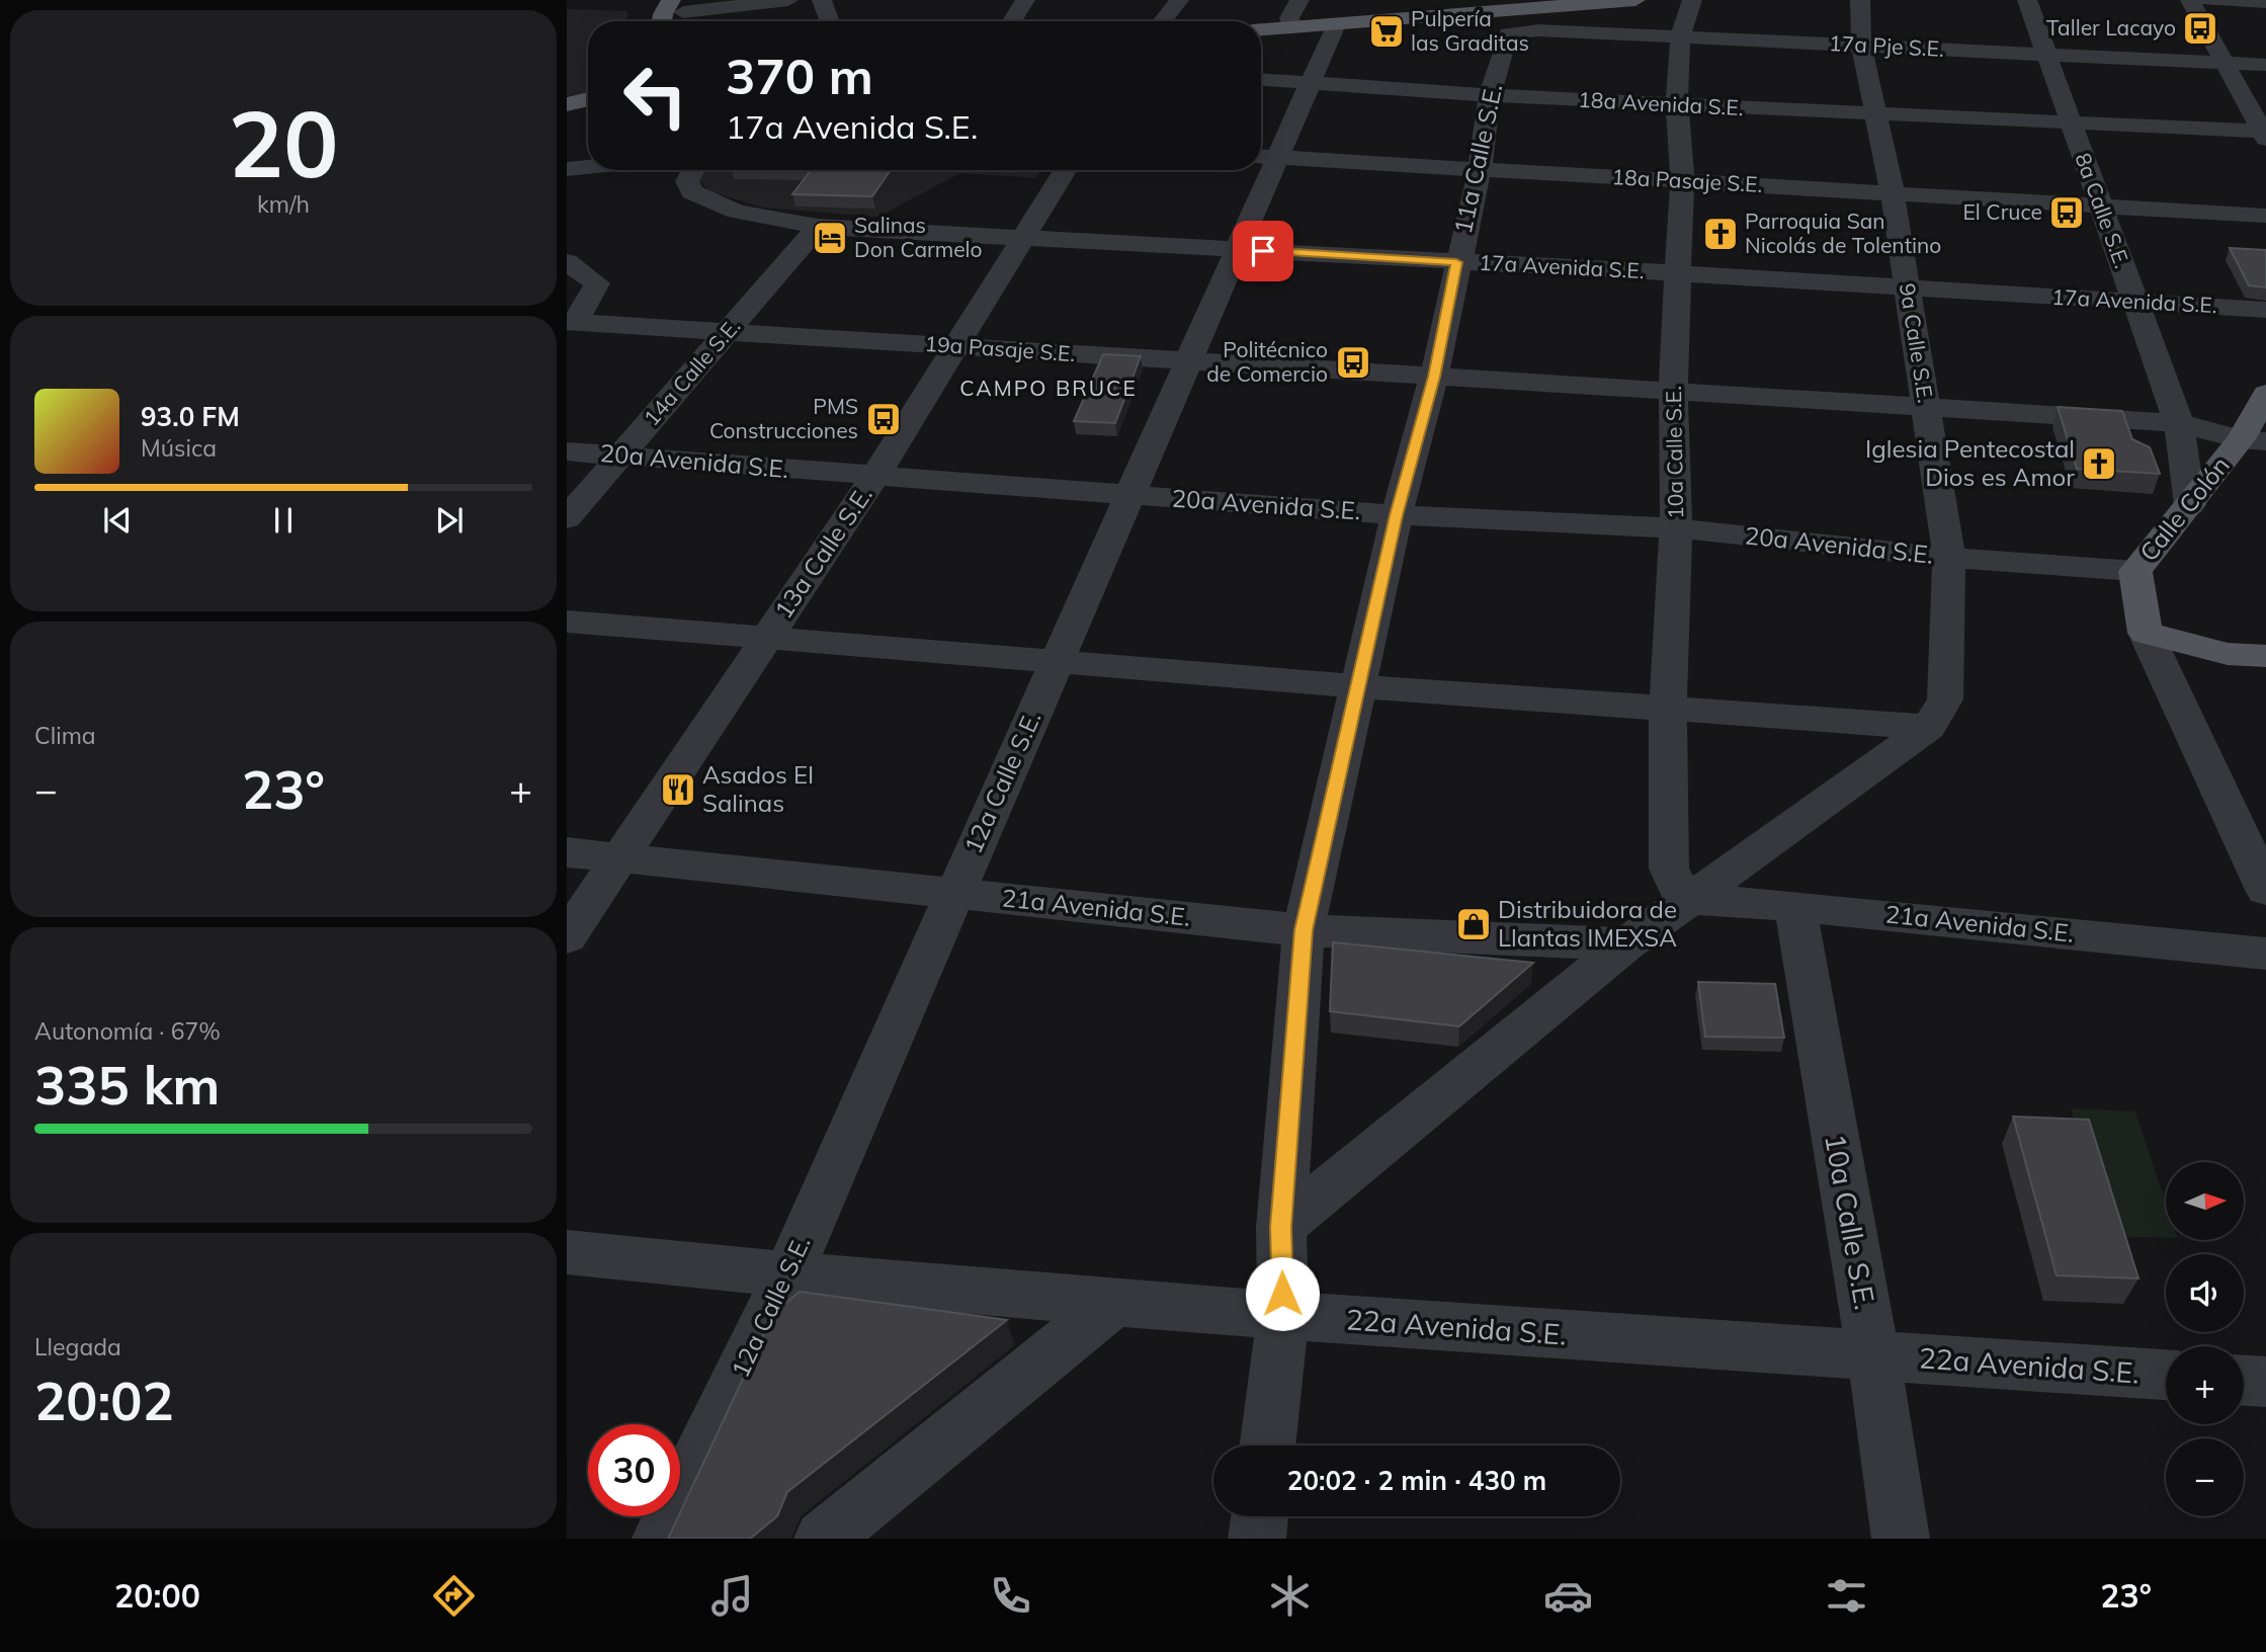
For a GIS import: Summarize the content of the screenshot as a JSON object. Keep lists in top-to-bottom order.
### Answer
{
  "streets": {
    "main road": ["Calle Colón"],
    "street": [
      "17a Pje S.E.",
      "18a Avenida S.E.",
      "11a Calle S.E.",
      "18a Pasaje S.E.",
      "8a Calle S.E.",
      "17a Avenida S.E.",
      "9a Calle S.E.",
      "19a Pasaje S.E.",
      "14a Calle S.E.",
      "10a Calle S.E.",
      "20a Avenida S.E.",
      "13a Calle S.E.",
      "12a Calle S.E.",
      "21a Avenida S.E.",
      "22a Avenida S.E."
    ]
  },
  "crossings": [
    ["17a Pje S.E.", "11a Calle S.E."],
    ["17a Pje S.E.", "8a Calle S.E."],
    ["17a Pje S.E.", "9a Calle S.E."],
    ["17a Pje S.E.", "10a Calle S.E."],
    ["18a Avenida S.E.", "11a Calle S.E."],
    ["18a Avenida S.E.", "8a Calle S.E."],
    ["18a Avenida S.E.", "9a Calle S.E."],
    ["18a Avenida S.E.", "10a Calle S.E."],
    ["18a Avenida S.E.", "12a Calle S.E."],
    ["11a Calle S.E.", "18a Pasaje S.E."],
    ["11a Calle S.E.", "17a Avenida S.E."],
    ["11a Calle S.E.", "19a Pasaje S.E."],
    ["11a Calle S.E.", "20a Avenida S.E."],
    ["11a Calle S.E.", "21a Avenida S.E."],
    ["11a Calle S.E.", "22a Avenida S.E."],
    ["18a Pasaje S.E.", "8a Calle S.E."],
    ["18a Pasaje S.E.", "9a Calle S.E."],
    ["18a Pasaje S.E.", "10a Calle S.E."],
    ["18a Pasaje S.E.", "12a Calle S.E."],
    ["8a Calle S.E.", "17a Avenida S.E."],
    ["8a Calle S.E.", "Calle Colón"],
    ["17a Avenida S.E.", "9a Calle S.E."],
    ["17a Avenida S.E.", "14a Calle S.E."],
    ["17a Avenida S.E.", "10a Calle S.E."],
    ["17a Avenida S.E.", "13a Calle S.E."],
    ["17a Avenida S.E.", "12a Calle S.E."],
    ["9a Calle S.E.", "20a Avenida S.E."],
    ["19a Pasaje S.E.", "14a Calle S.E."],
    ["19a Pasaje S.E.", "13a Calle S.E."],
    ["19a Pasaje S.E.", "12a Calle S.E."],
    ["14a Calle S.E.", "20a Avenida S.E."],
    ["10a Calle S.E.", "20a Avenida S.E."],
    ["10a Calle S.E.", "21a Avenida S.E."],
    ["10a Calle S.E.", "22a Avenida S.E."],
    ["20a Avenida S.E.", "Calle Colón"],
    ["20a Avenida S.E.", "13a Calle S.E."],
    ["20a Avenida S.E.", "12a Calle S.E."],
    ["13a Calle S.E.", "21a Avenida S.E."],
    ["12a Calle S.E.", "21a Avenida S.E."],
    ["12a Calle S.E.", "22a Avenida S.E."]
  ],
  "districts": ["CAMPO BRUCE"],
  "places": {
    "bus stop": [
      "Taller Lacayo",
      "El Cruce",
      "Politécnico de Comercio",
      "PMS Construcciones"
    ],
    "supermarket": ["Pulpería las Graditas"],
    "church": ["Parroquia San Nicolás de Tolentino", "Iglesia Pentecostal Dios es Amor"],
    "hotel": ["Salinas Don Carmelo"],
    "restaurant": ["Asados El Salinas"],
    "shop": ["Distribuidora de Llantas IMEXSA"]
  },
  "north": "right",
  "page": {
    "tile": [
      ["20", "km/h"],
      "Clima",
      ["Autonomía · 67%", "335 km"],
      ["Llegada", "20:02"]
    ],
    "turn": ["370 m", "17a Avenida S.E."],
    "song": ["93.0 FM", "Música"],
    "heat": ["−", "23°", "+"],
    "map_buttons": ["+", "−"],
    "limit": "30",
    "trip": "20:02 · 2 min · 430 m",
    "tabs": ["20:00", "23°"]
  }
}
